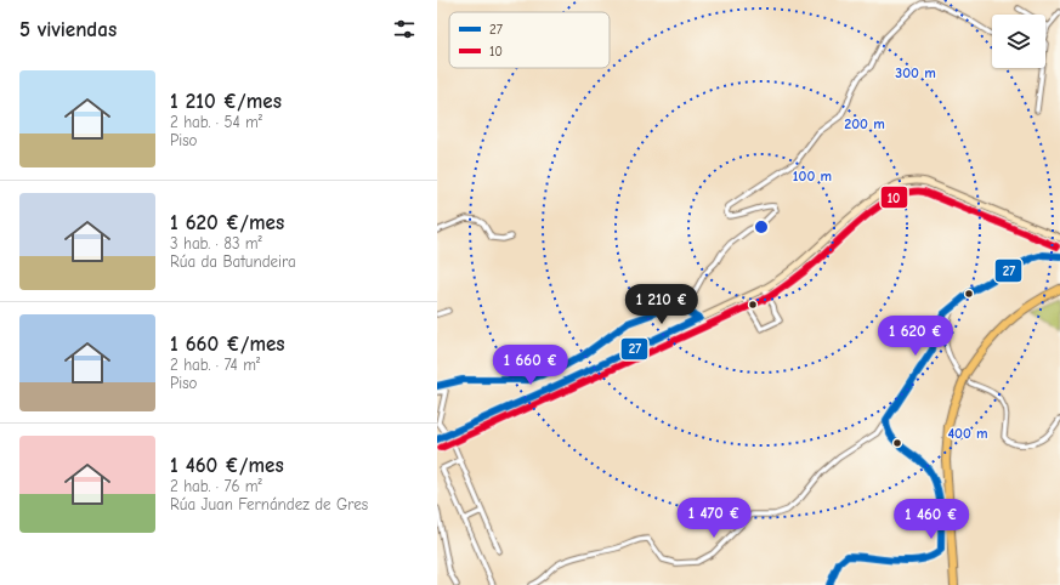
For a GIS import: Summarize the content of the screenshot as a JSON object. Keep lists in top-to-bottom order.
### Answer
{
  "lines": ["transit line 10", "transit line 27"],
  "legend": ["27", "10"],
  "page": {
    "heading": "5 viviendas",
    "list": [
      {
        "name": "1 210 €/mes",
        "note": "2 hab. · 54 m² · Piso"
      },
      {
        "name": "1 620 €/mes",
        "note": "3 hab. · 83 m² · Rúa da Batundeira"
      },
      {
        "name": "1 660 €/mes",
        "note": "2 hab. · 74 m² · Piso"
      },
      {
        "name": "1 460 €/mes",
        "note": "2 hab. · 76 m² · Rúa Juan Fernández de Gres"
      }
    ],
    "price": [
      "1 210 €",
      "1 620 €",
      "1 660 €",
      "1 470 €",
      "1 460 €"
    ]
  },
  "rings": [
    "300 m",
    "200 m",
    "100 m",
    "400 m"
  ]
}
